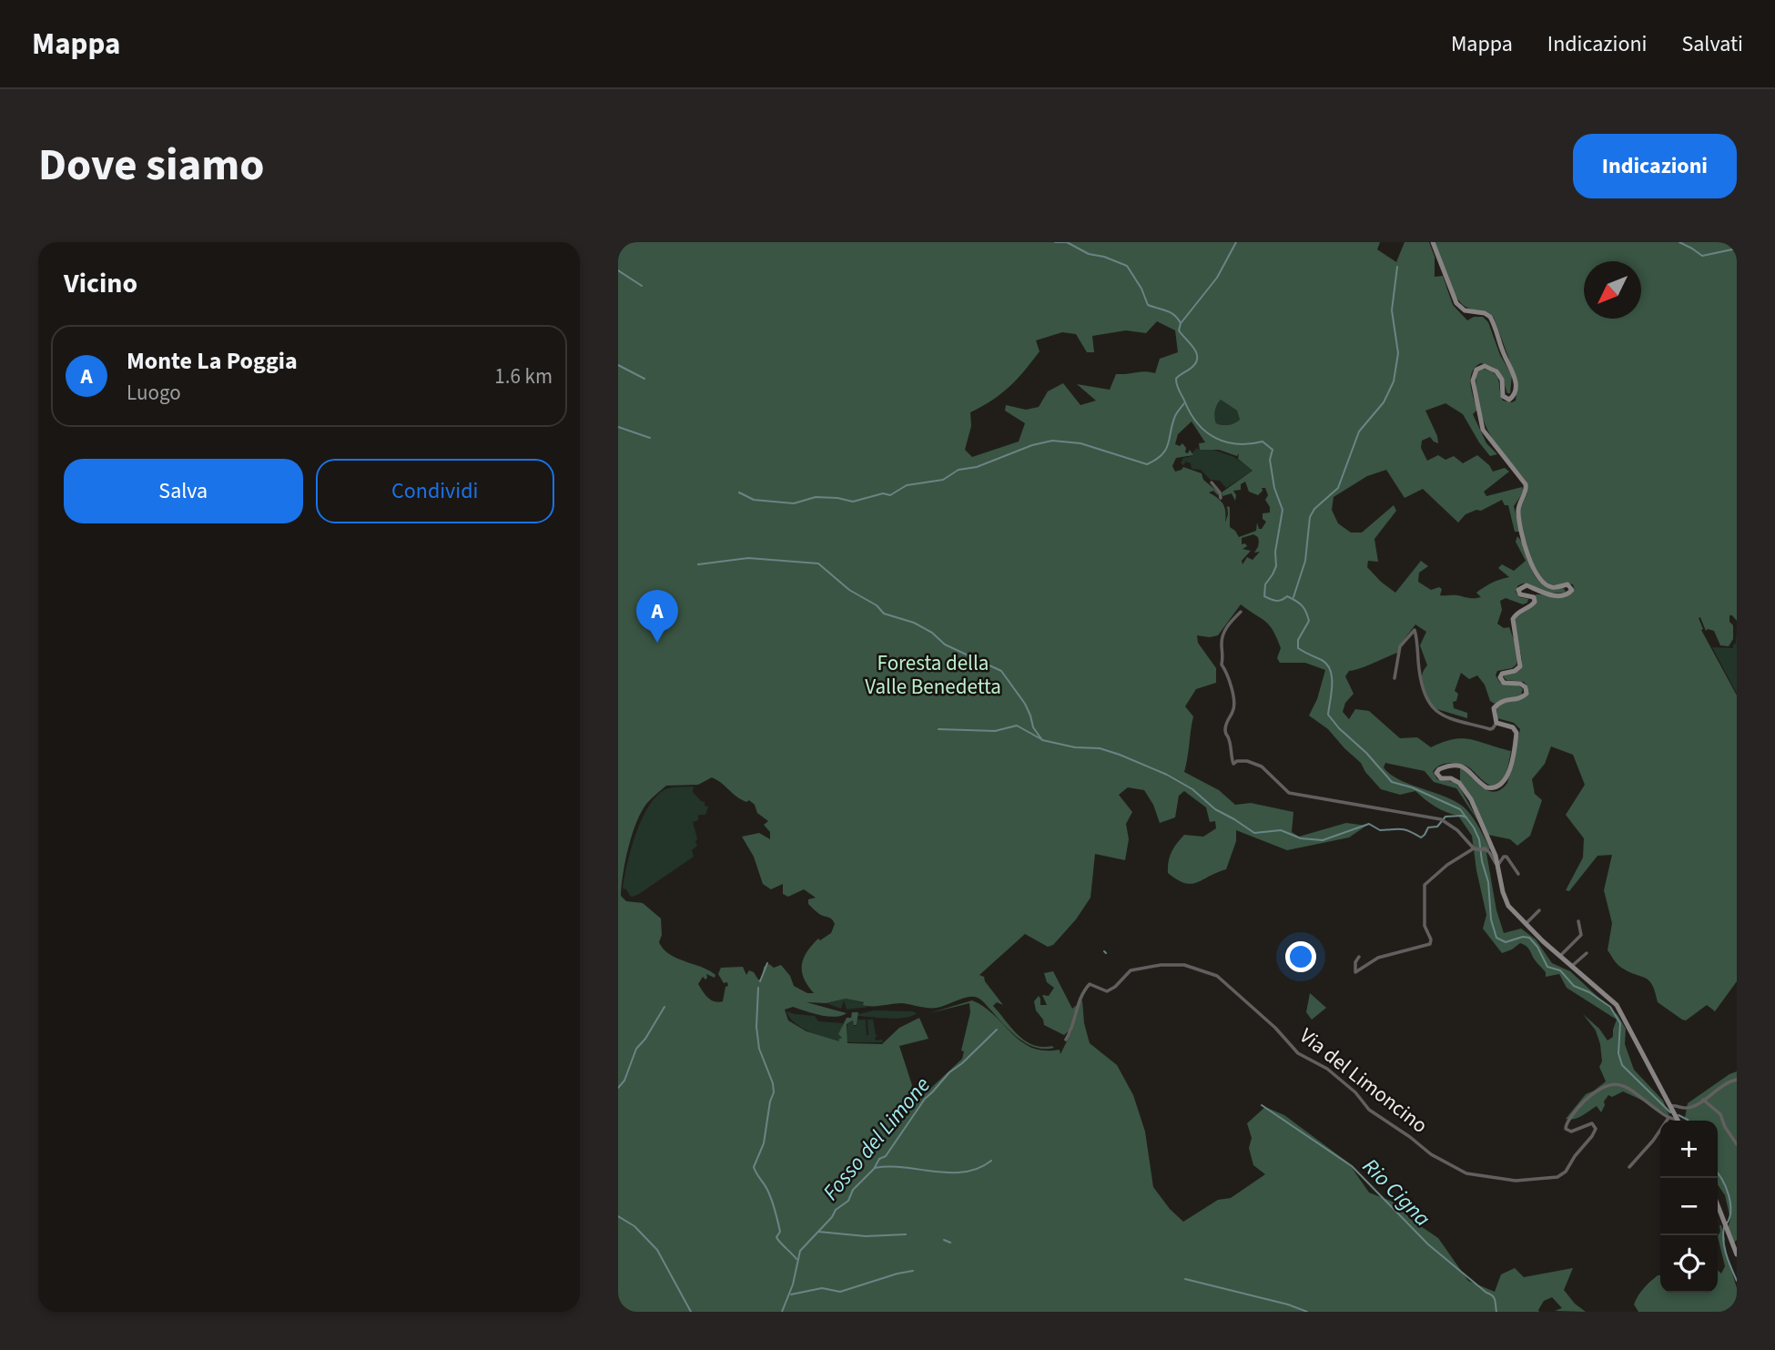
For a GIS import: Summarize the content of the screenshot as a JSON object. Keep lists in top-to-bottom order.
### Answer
{
  "streets": {
    "street": ["Via del Limoncino"]
  },
  "water": ["Fosso del Limone", "Rio Cigna"],
  "parks": ["Foresta della Valle Benedetta"],
  "north": "bottom left",
  "page": {
    "header": "Mappa",
    "nav": ["Mappa", "Indicazioni", "Salvati"],
    "title": "Dove siamo",
    "buttons": [
      "Indicazioni",
      ["Salva", "Condividi"]
    ],
    "heading": "Vicino",
    "list": [
      {
        "mark": "A",
        "name": "Monte La Poggia",
        "note": "Luogo",
        "value": "1.6 km"
      }
    ],
    "pins": "A",
    "map_buttons": ["+", "−"]
  }
}
